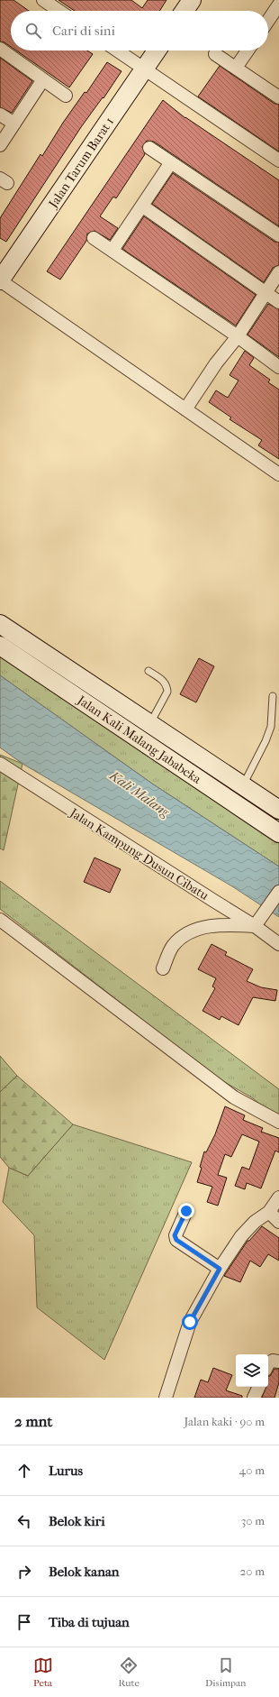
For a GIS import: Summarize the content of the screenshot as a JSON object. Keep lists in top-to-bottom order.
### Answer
{
  "streets": {
    "main road": ["Jalan Tarum Barat 1", "Jalan Kali Malang Jababeka"],
    "street": ["Jalan Kampung Dusun Cibatu"]
  },
  "water": ["Kali Malang"],
  "page": {
    "search": "Cari di sini",
    "heading": ["2 mnt", "Jalan kaki · 90 m"],
    "list": [
      ["Lurus", "40 m"],
      ["Belok kiri", "30 m"],
      ["Belok kanan", "20 m"],
      "Tiba di tujuan"
    ],
    "nav": ["Peta", "Rute", "Disimpan"]
  }
}
